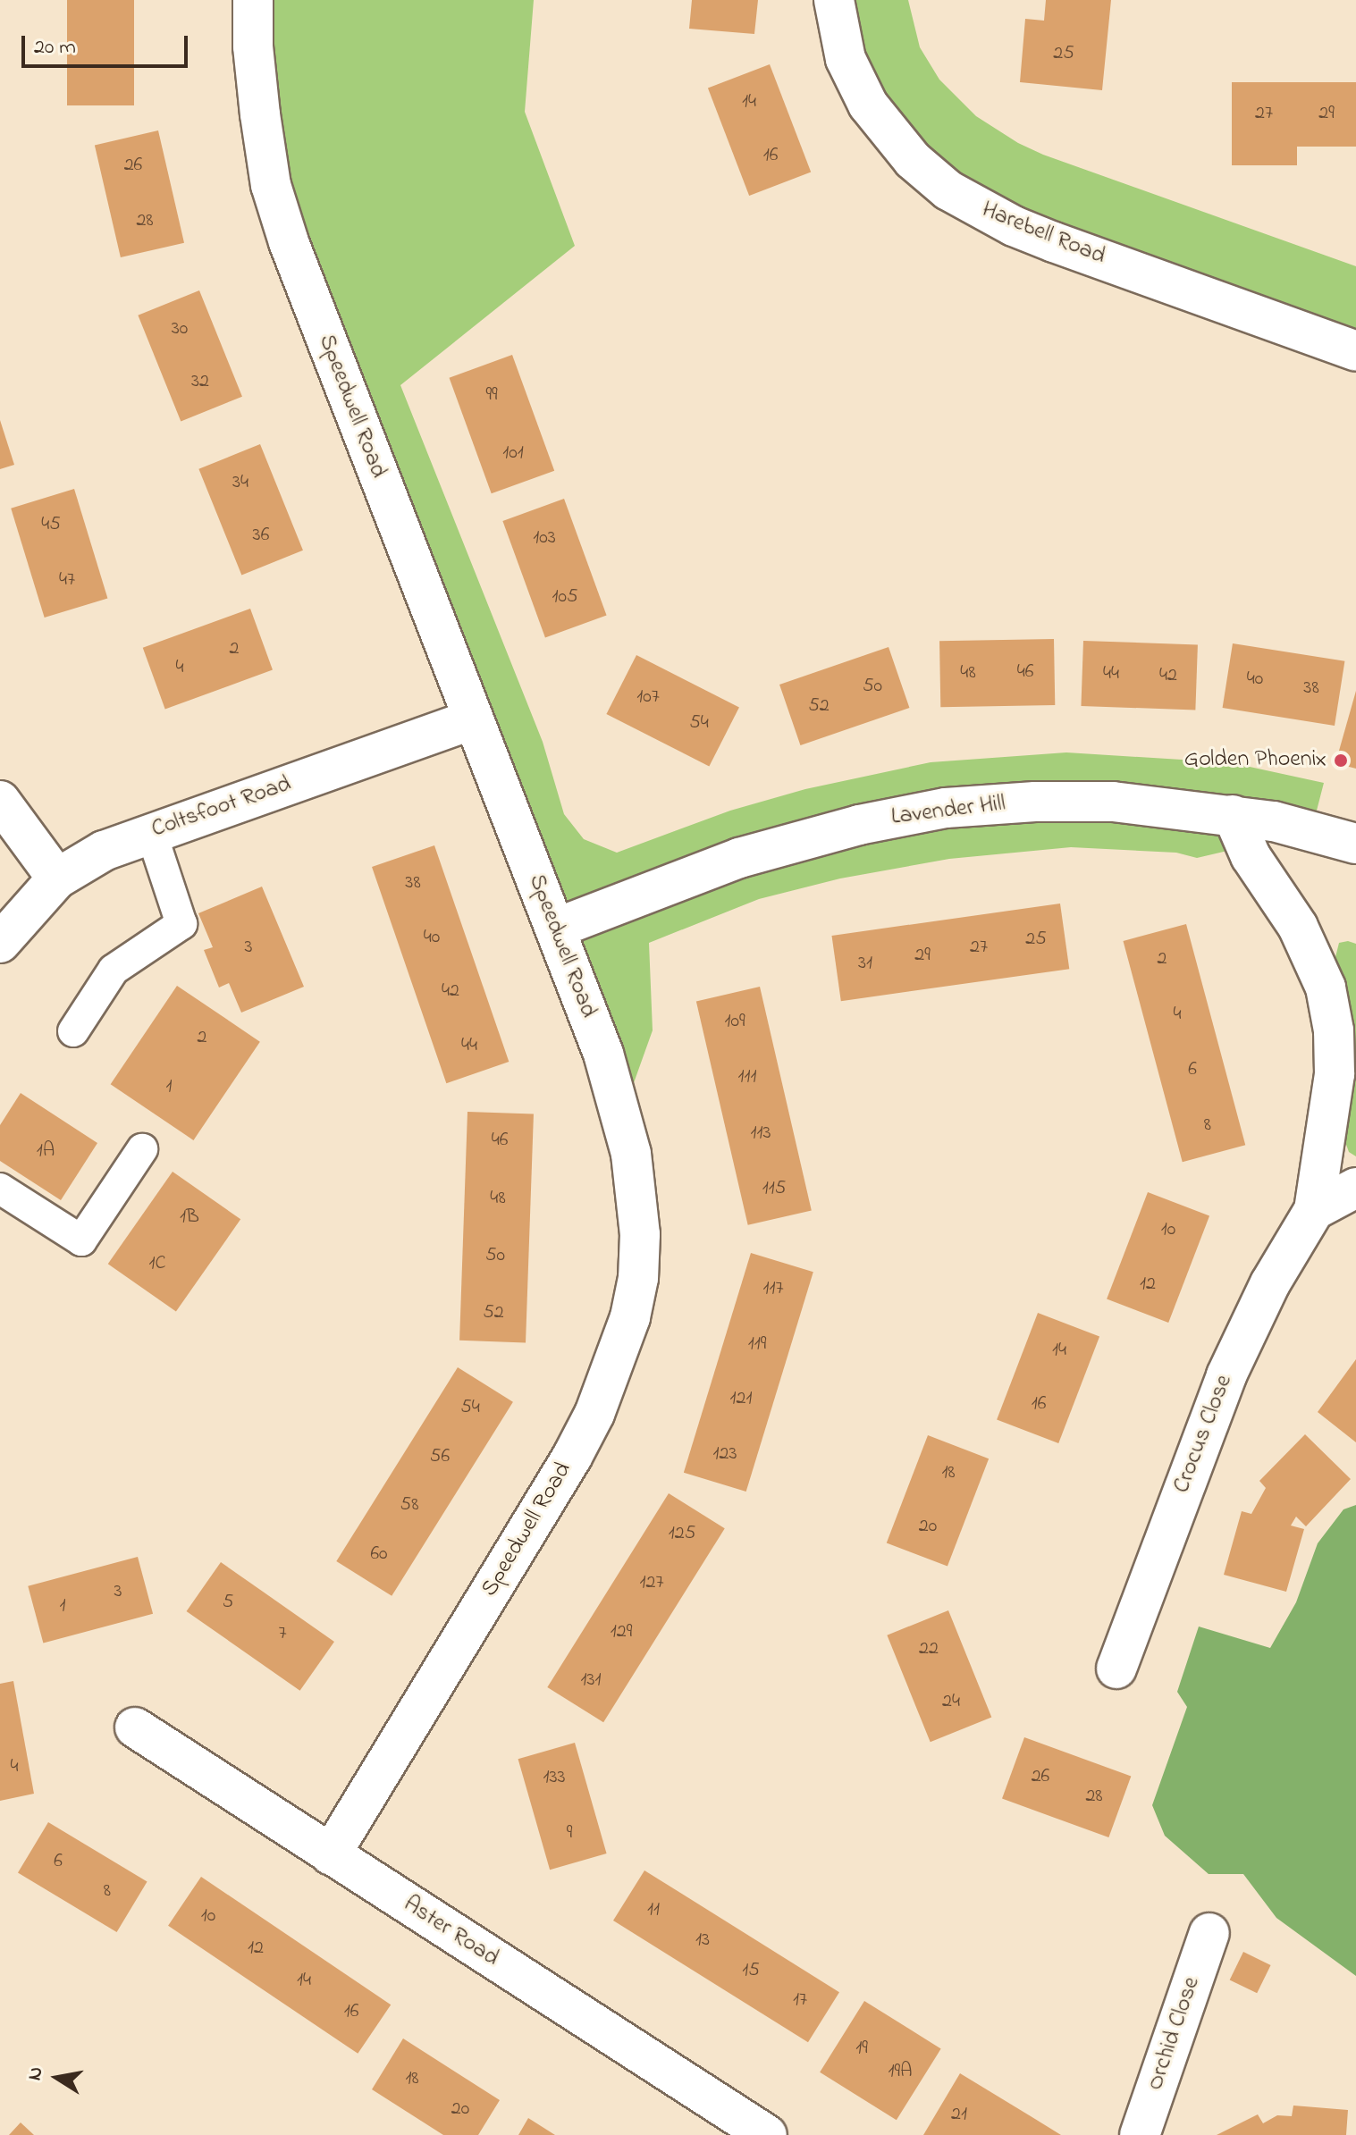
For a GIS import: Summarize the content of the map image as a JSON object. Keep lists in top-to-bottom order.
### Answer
{
  "streets": {
    "street": [
      "Harebell Road",
      "Speedwell Road",
      "Coltsfoot Road",
      "Lavender Hill",
      "Crocus Close",
      "Aster Road",
      "Orchid Close"
    ]
  },
  "crossings": [
    ["Speedwell Road", "Coltsfoot Road"],
    ["Speedwell Road", "Lavender Hill"],
    ["Speedwell Road", "Aster Road"],
    ["Lavender Hill", "Crocus Close"]
  ],
  "places": ["Golden Phoenix"],
  "house_numbers": [
    "25",
    "14",
    "27",
    "29",
    "16",
    "26",
    "28",
    "30",
    "32",
    "99",
    "101",
    "34",
    "45",
    "36",
    "103",
    "47",
    "105",
    "2",
    "4",
    "46",
    "48",
    "44",
    "42",
    "40",
    "50",
    "38",
    "107",
    "52",
    "54",
    "38",
    "40",
    "25",
    "3",
    "27",
    "29",
    "2",
    "31",
    "42",
    "4",
    "109",
    "2",
    "44",
    "6",
    "111",
    "1",
    "8",
    "113",
    "46",
    "1A",
    "115",
    "48",
    "1B",
    "10",
    "50",
    "1C",
    "12",
    "117",
    "52",
    "119",
    "14",
    "121",
    "16",
    "54",
    "123",
    "56",
    "18",
    "58",
    "20",
    "125",
    "60",
    "127",
    "3",
    "5",
    "1",
    "129",
    "7",
    "22",
    "131",
    "24",
    "4",
    "26",
    "133",
    "28",
    "9",
    "6",
    "8",
    "11",
    "10",
    "13",
    "12",
    "15",
    "14",
    "17",
    "16",
    "19",
    "19A",
    "18",
    "20",
    "21"
  ],
  "scale_bar": "20 m",
  "north": "left"
}
